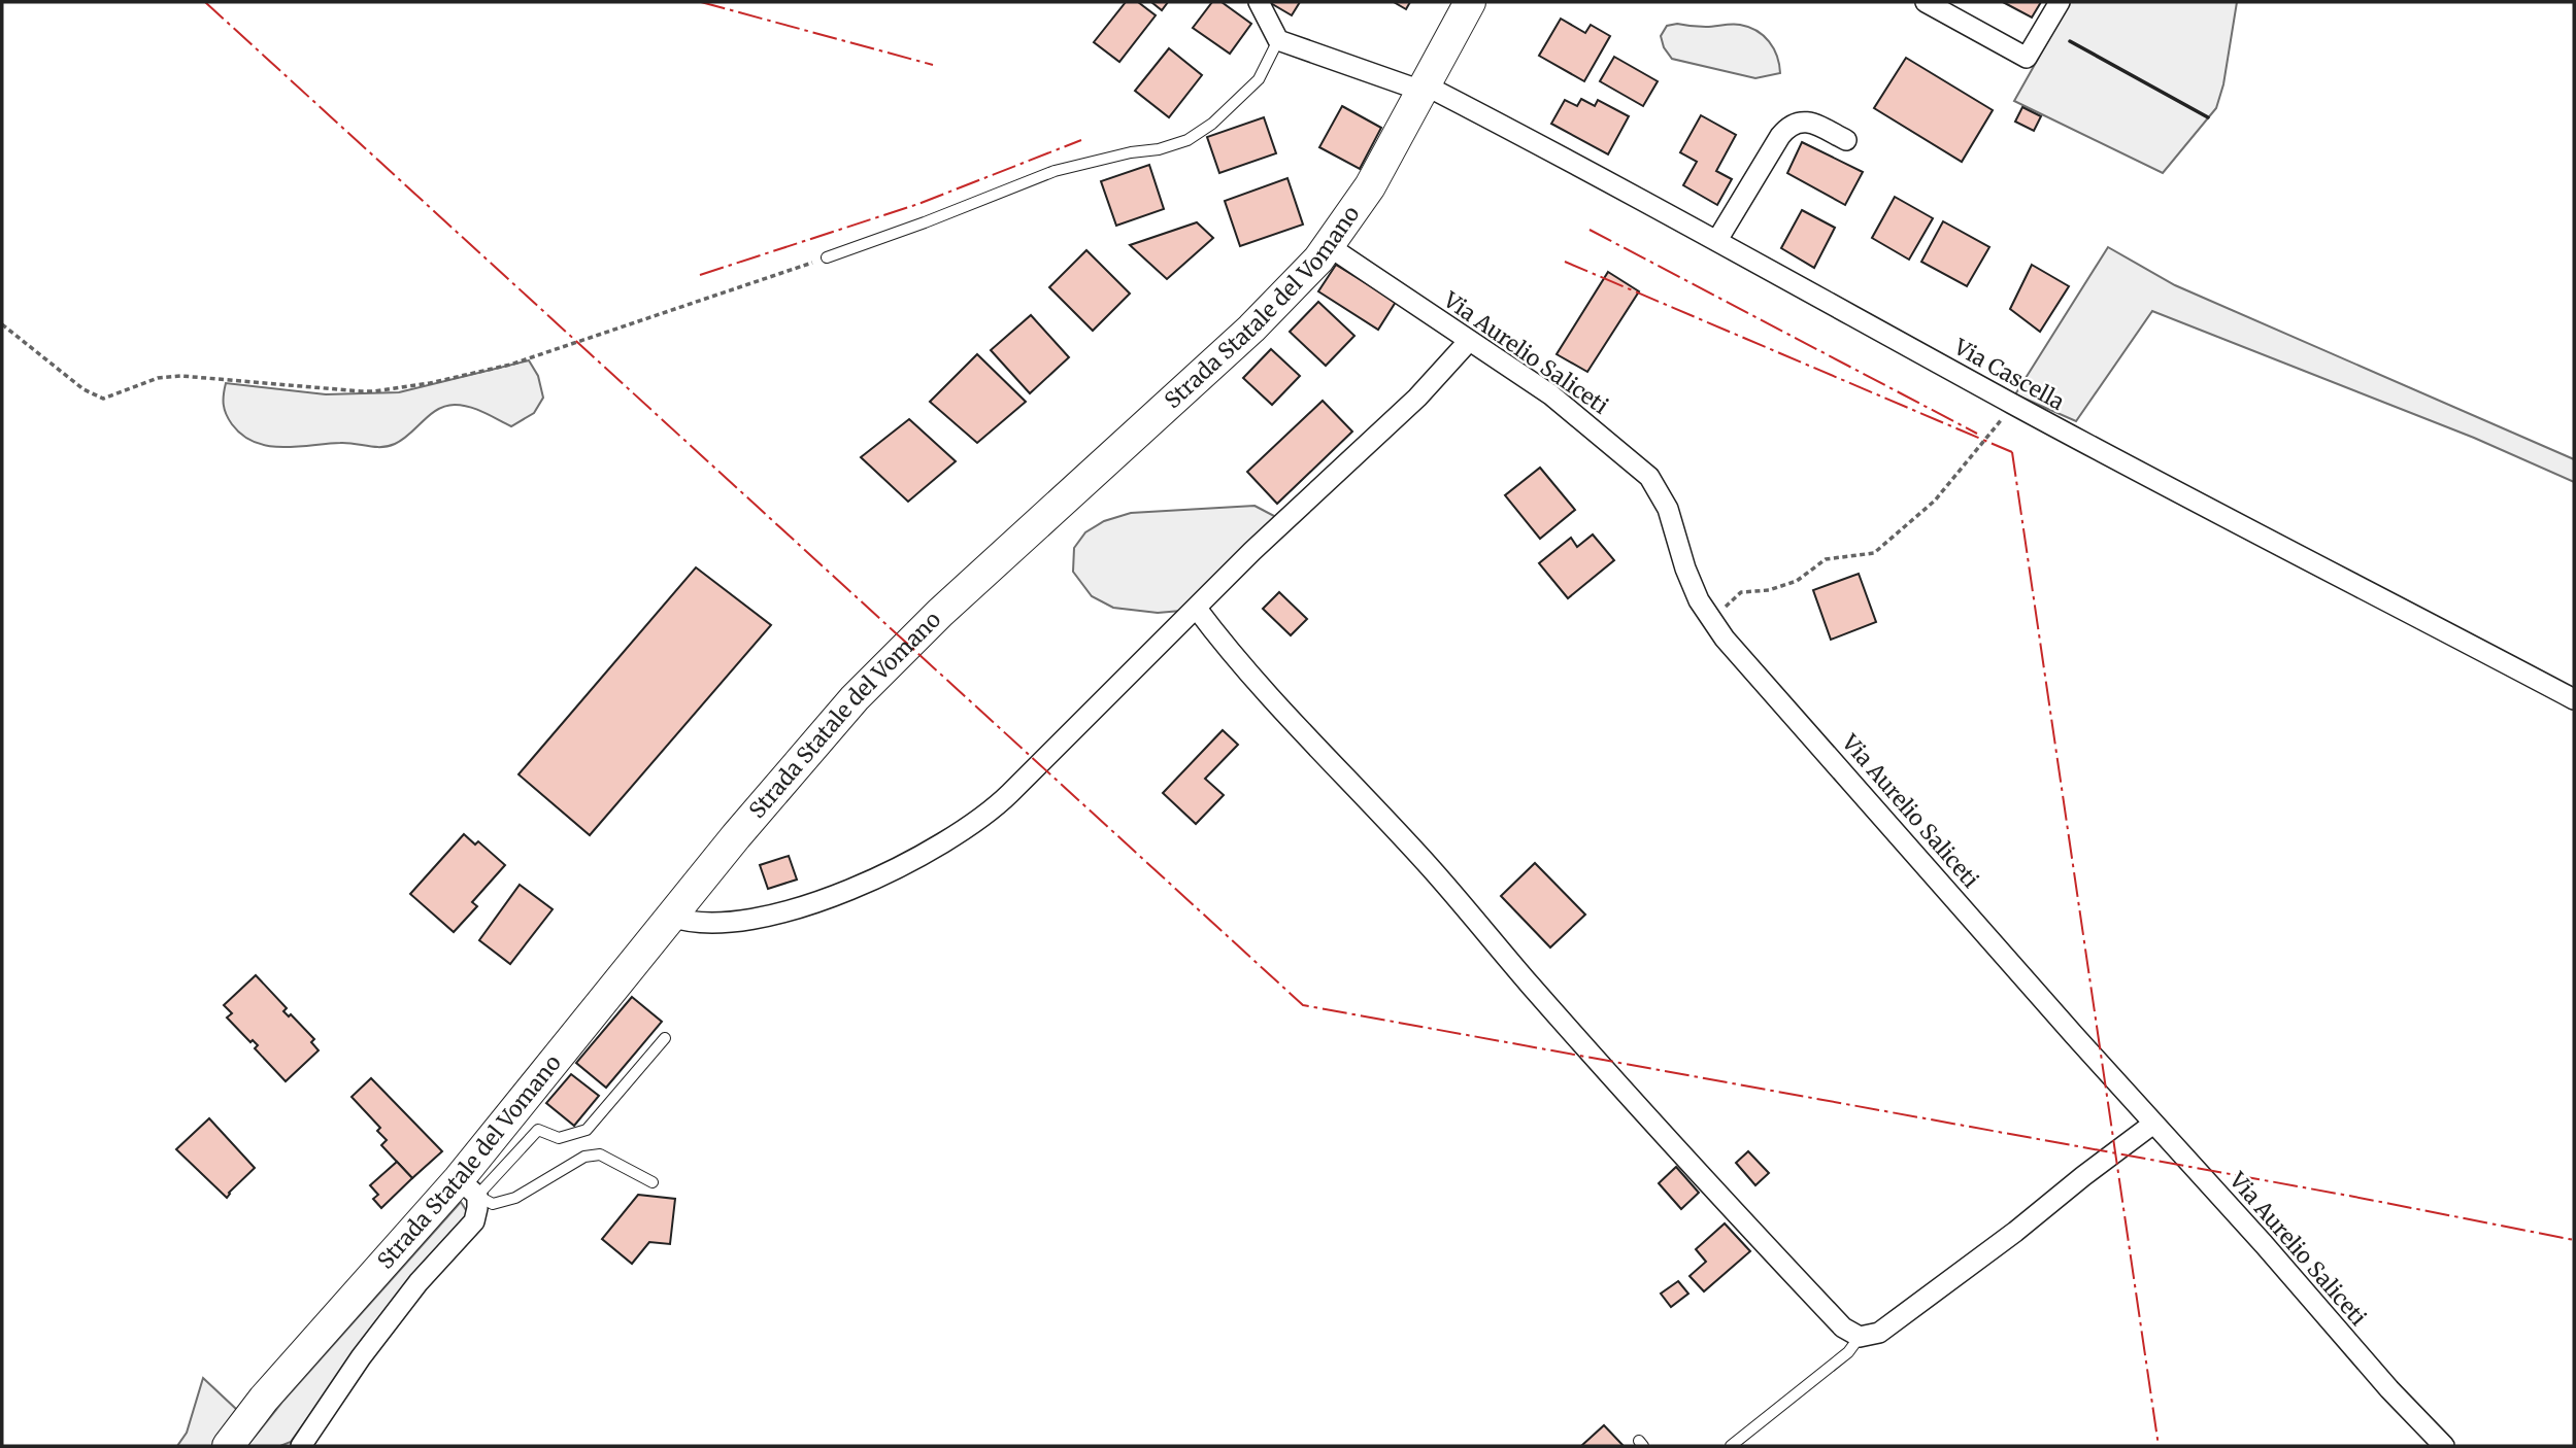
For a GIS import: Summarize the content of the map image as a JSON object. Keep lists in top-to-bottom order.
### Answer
{
  "streets": {
    "main road": ["Strada Statale del Vomano"],
    "street": ["Via Aurelio Saliceti", "Via Cascella"]
  },
  "crossings": [
    ["Strada Statale del Vomano", "Via Aurelio Saliceti"],
    ["Strada Statale del Vomano", "Via Cascella"]
  ]
}
